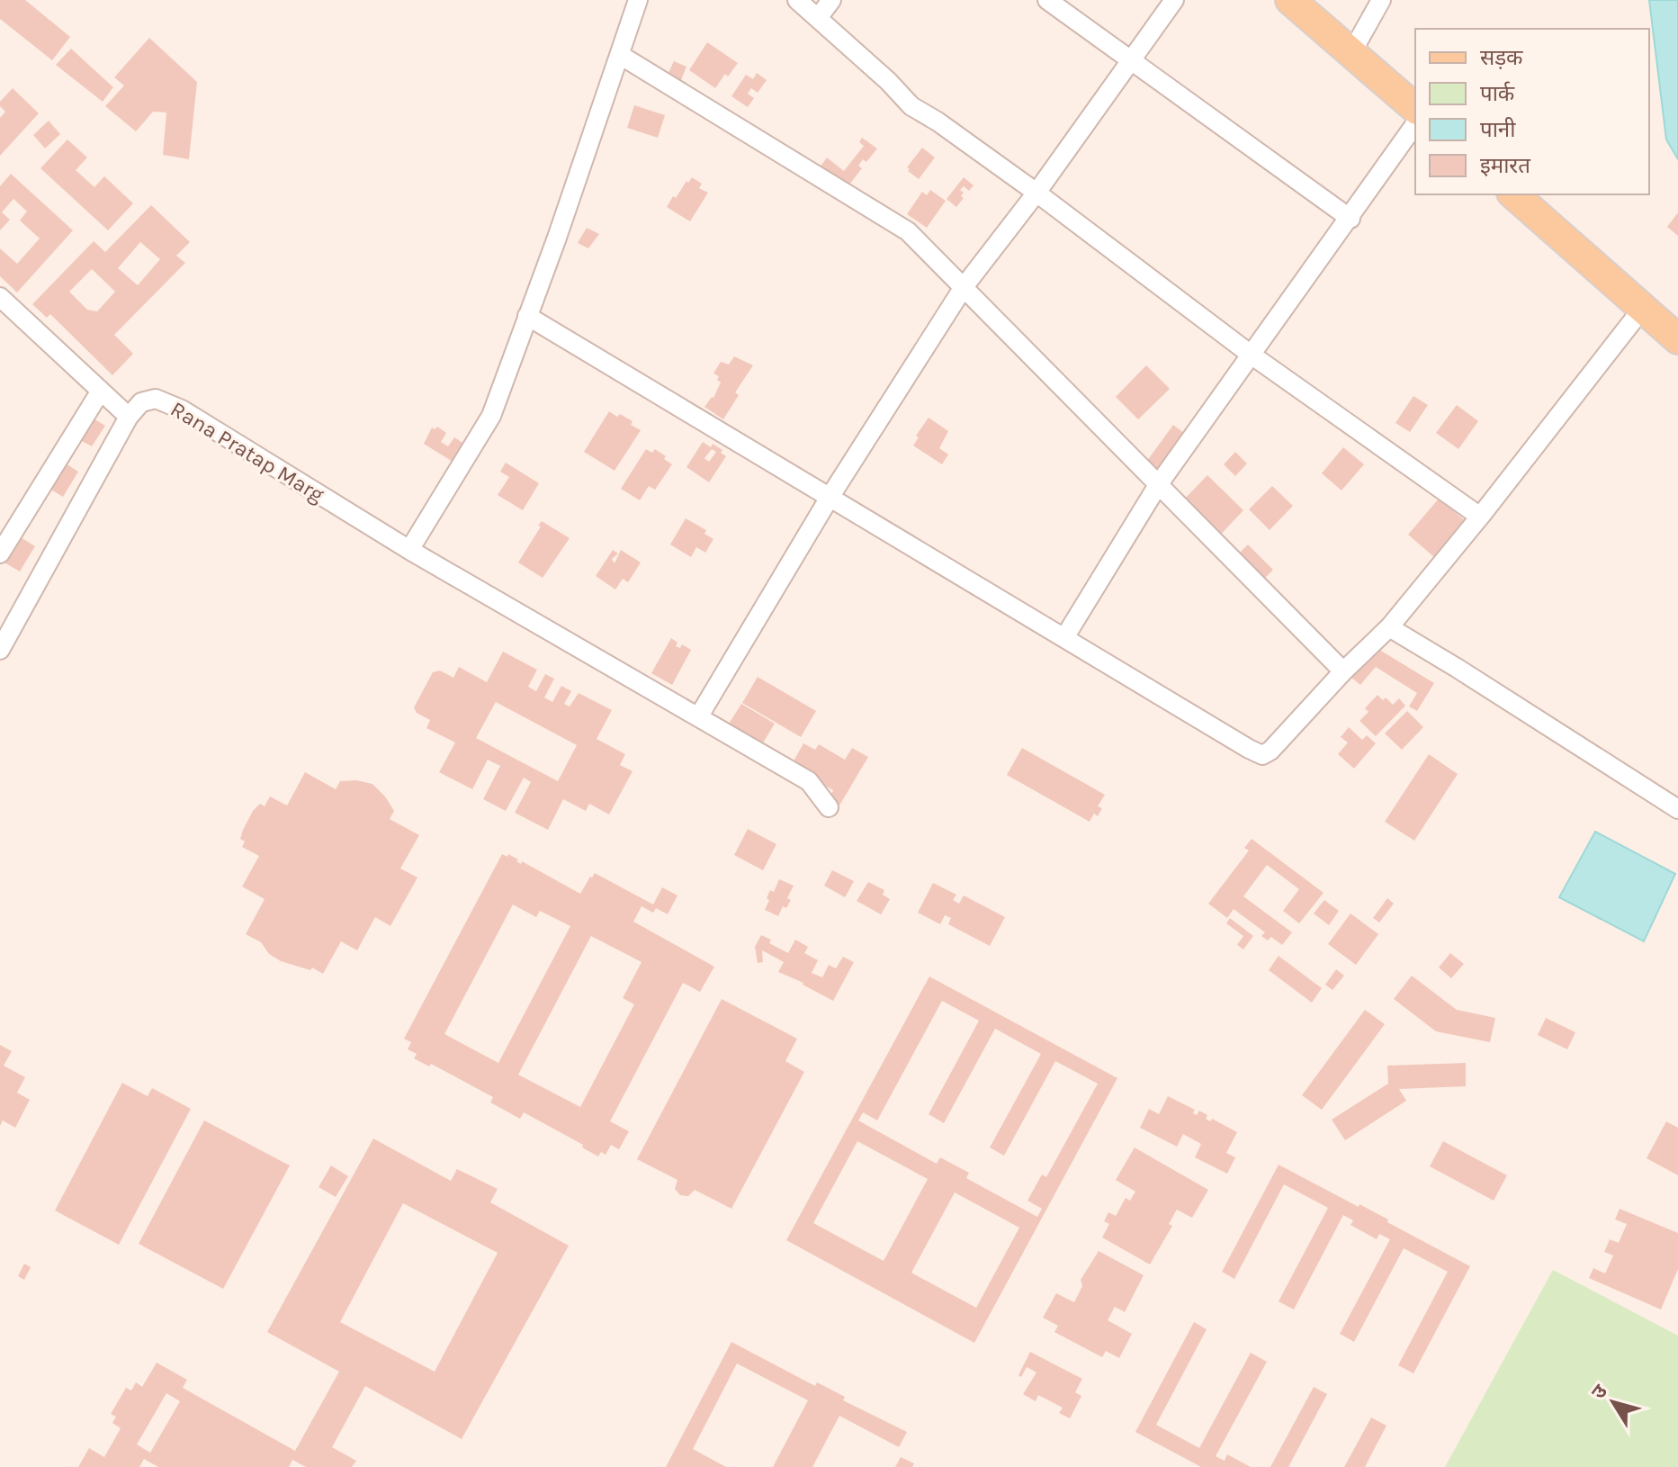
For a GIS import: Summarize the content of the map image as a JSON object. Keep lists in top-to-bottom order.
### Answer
{
  "streets": {
    "street": ["Rana Pratap Marg"]
  },
  "legend": [
    "सड़क",
    "पार्क",
    "पानी",
    "इमारत"
  ],
  "north": "top left"
}
